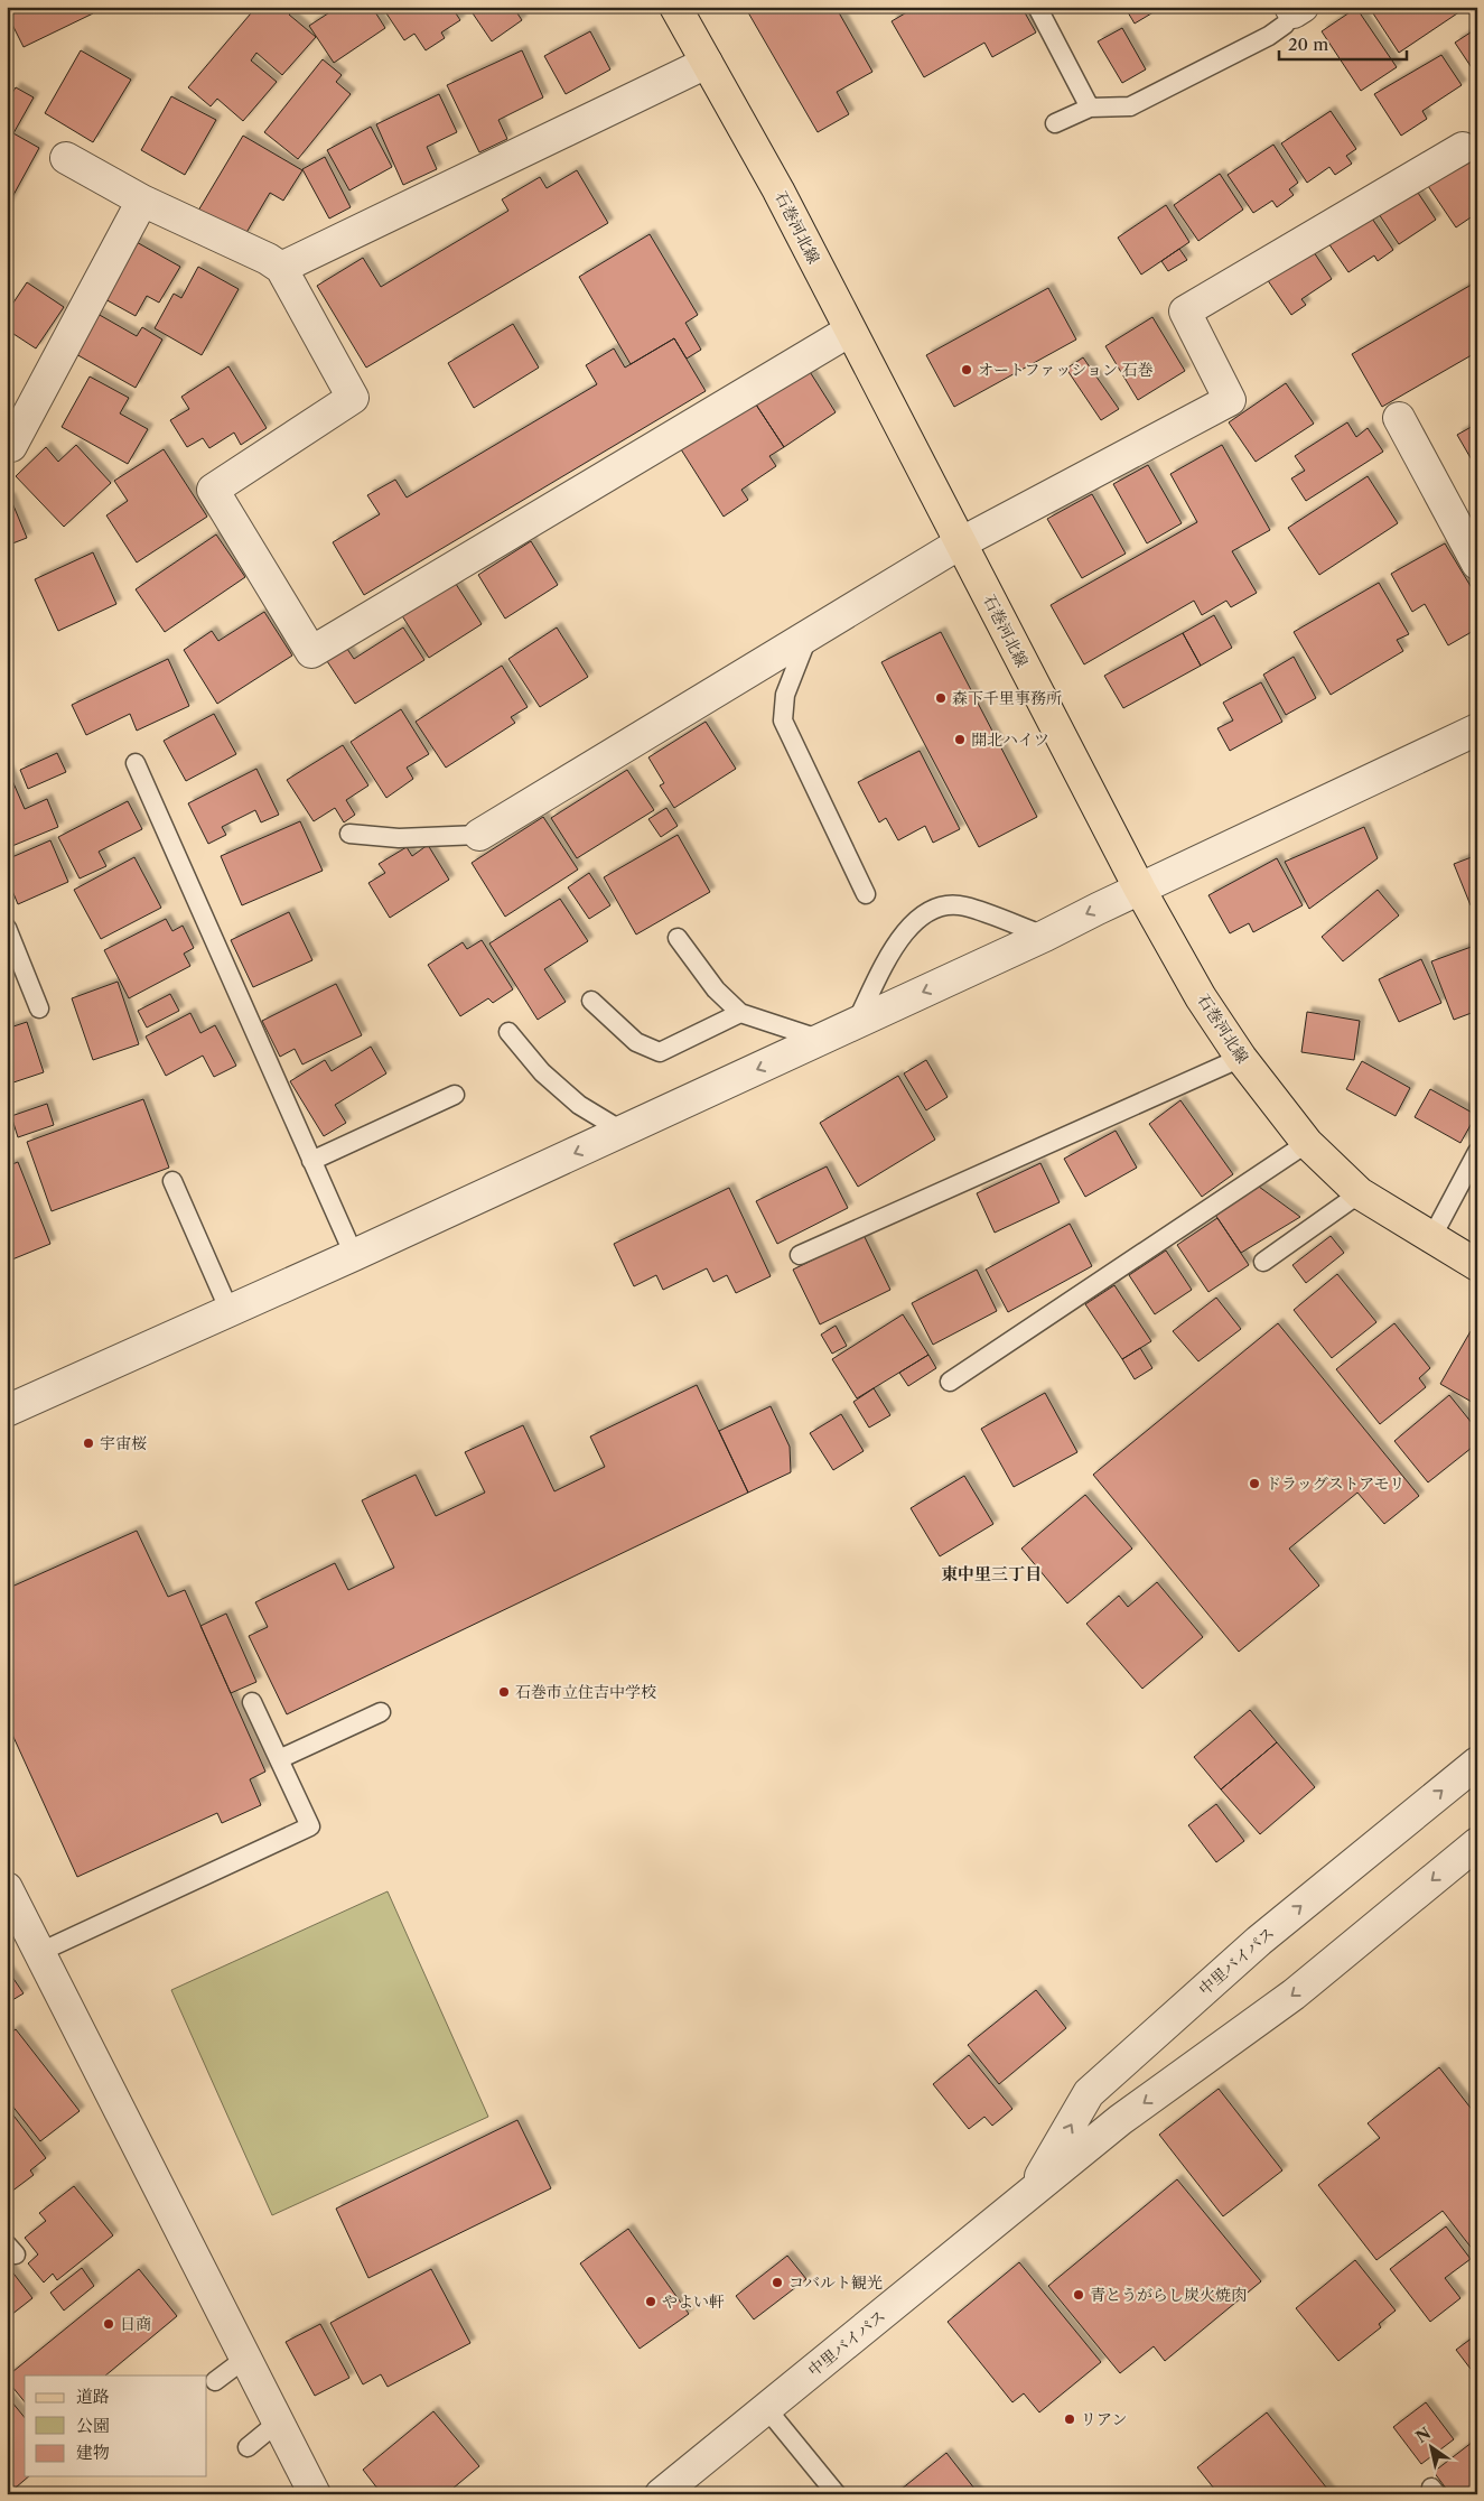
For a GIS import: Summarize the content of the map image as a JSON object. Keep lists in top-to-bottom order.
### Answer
{
  "streets": {
    "main road": ["石巻河北線"],
    "street": ["中里バイパス"]
  },
  "districts": ["東中里三丁目"],
  "places": [
    "オートファッション 石巻",
    "森下千里事務所",
    "開北ハイツ",
    "宇宙桜",
    "ドラッグストアモリ",
    "石巻市立住吉中学校",
    "コバルト観光",
    "青とうがらし炭火焼肉",
    "やよい軒",
    "日商",
    "リアン"
  ],
  "legend": ["道路", "公園", "建物"],
  "scale_bar": "20 m",
  "north": "top left"
}
